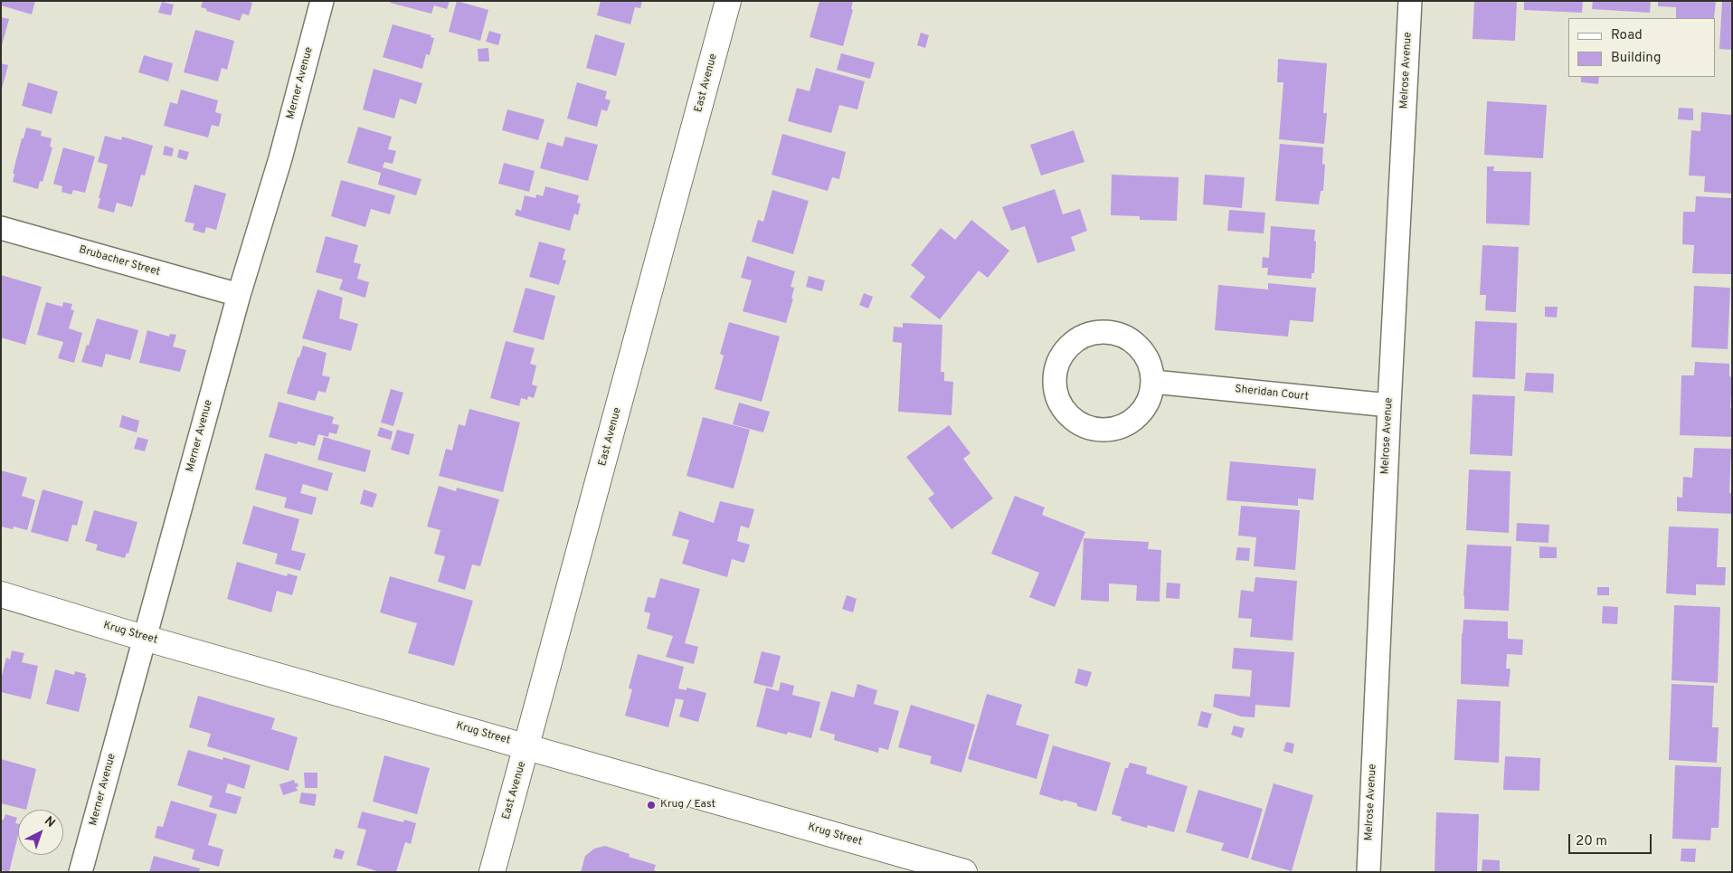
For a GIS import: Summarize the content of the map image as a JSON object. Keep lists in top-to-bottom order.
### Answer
{
  "streets": {
    "street": [
      "Melrose Avenue",
      "Merner Avenue",
      "East Avenue",
      "Brubacher Street",
      "Sheridan Court",
      "Krug Street"
    ]
  },
  "crossings": [
    ["Melrose Avenue", "Sheridan Court"],
    ["Merner Avenue", "Brubacher Street"],
    ["Merner Avenue", "Krug Street"],
    ["East Avenue", "Krug Street"]
  ],
  "places": ["Krug / East"],
  "legend": ["Road", "Building"],
  "scale_bar": "20 m",
  "north": "top right"
}
